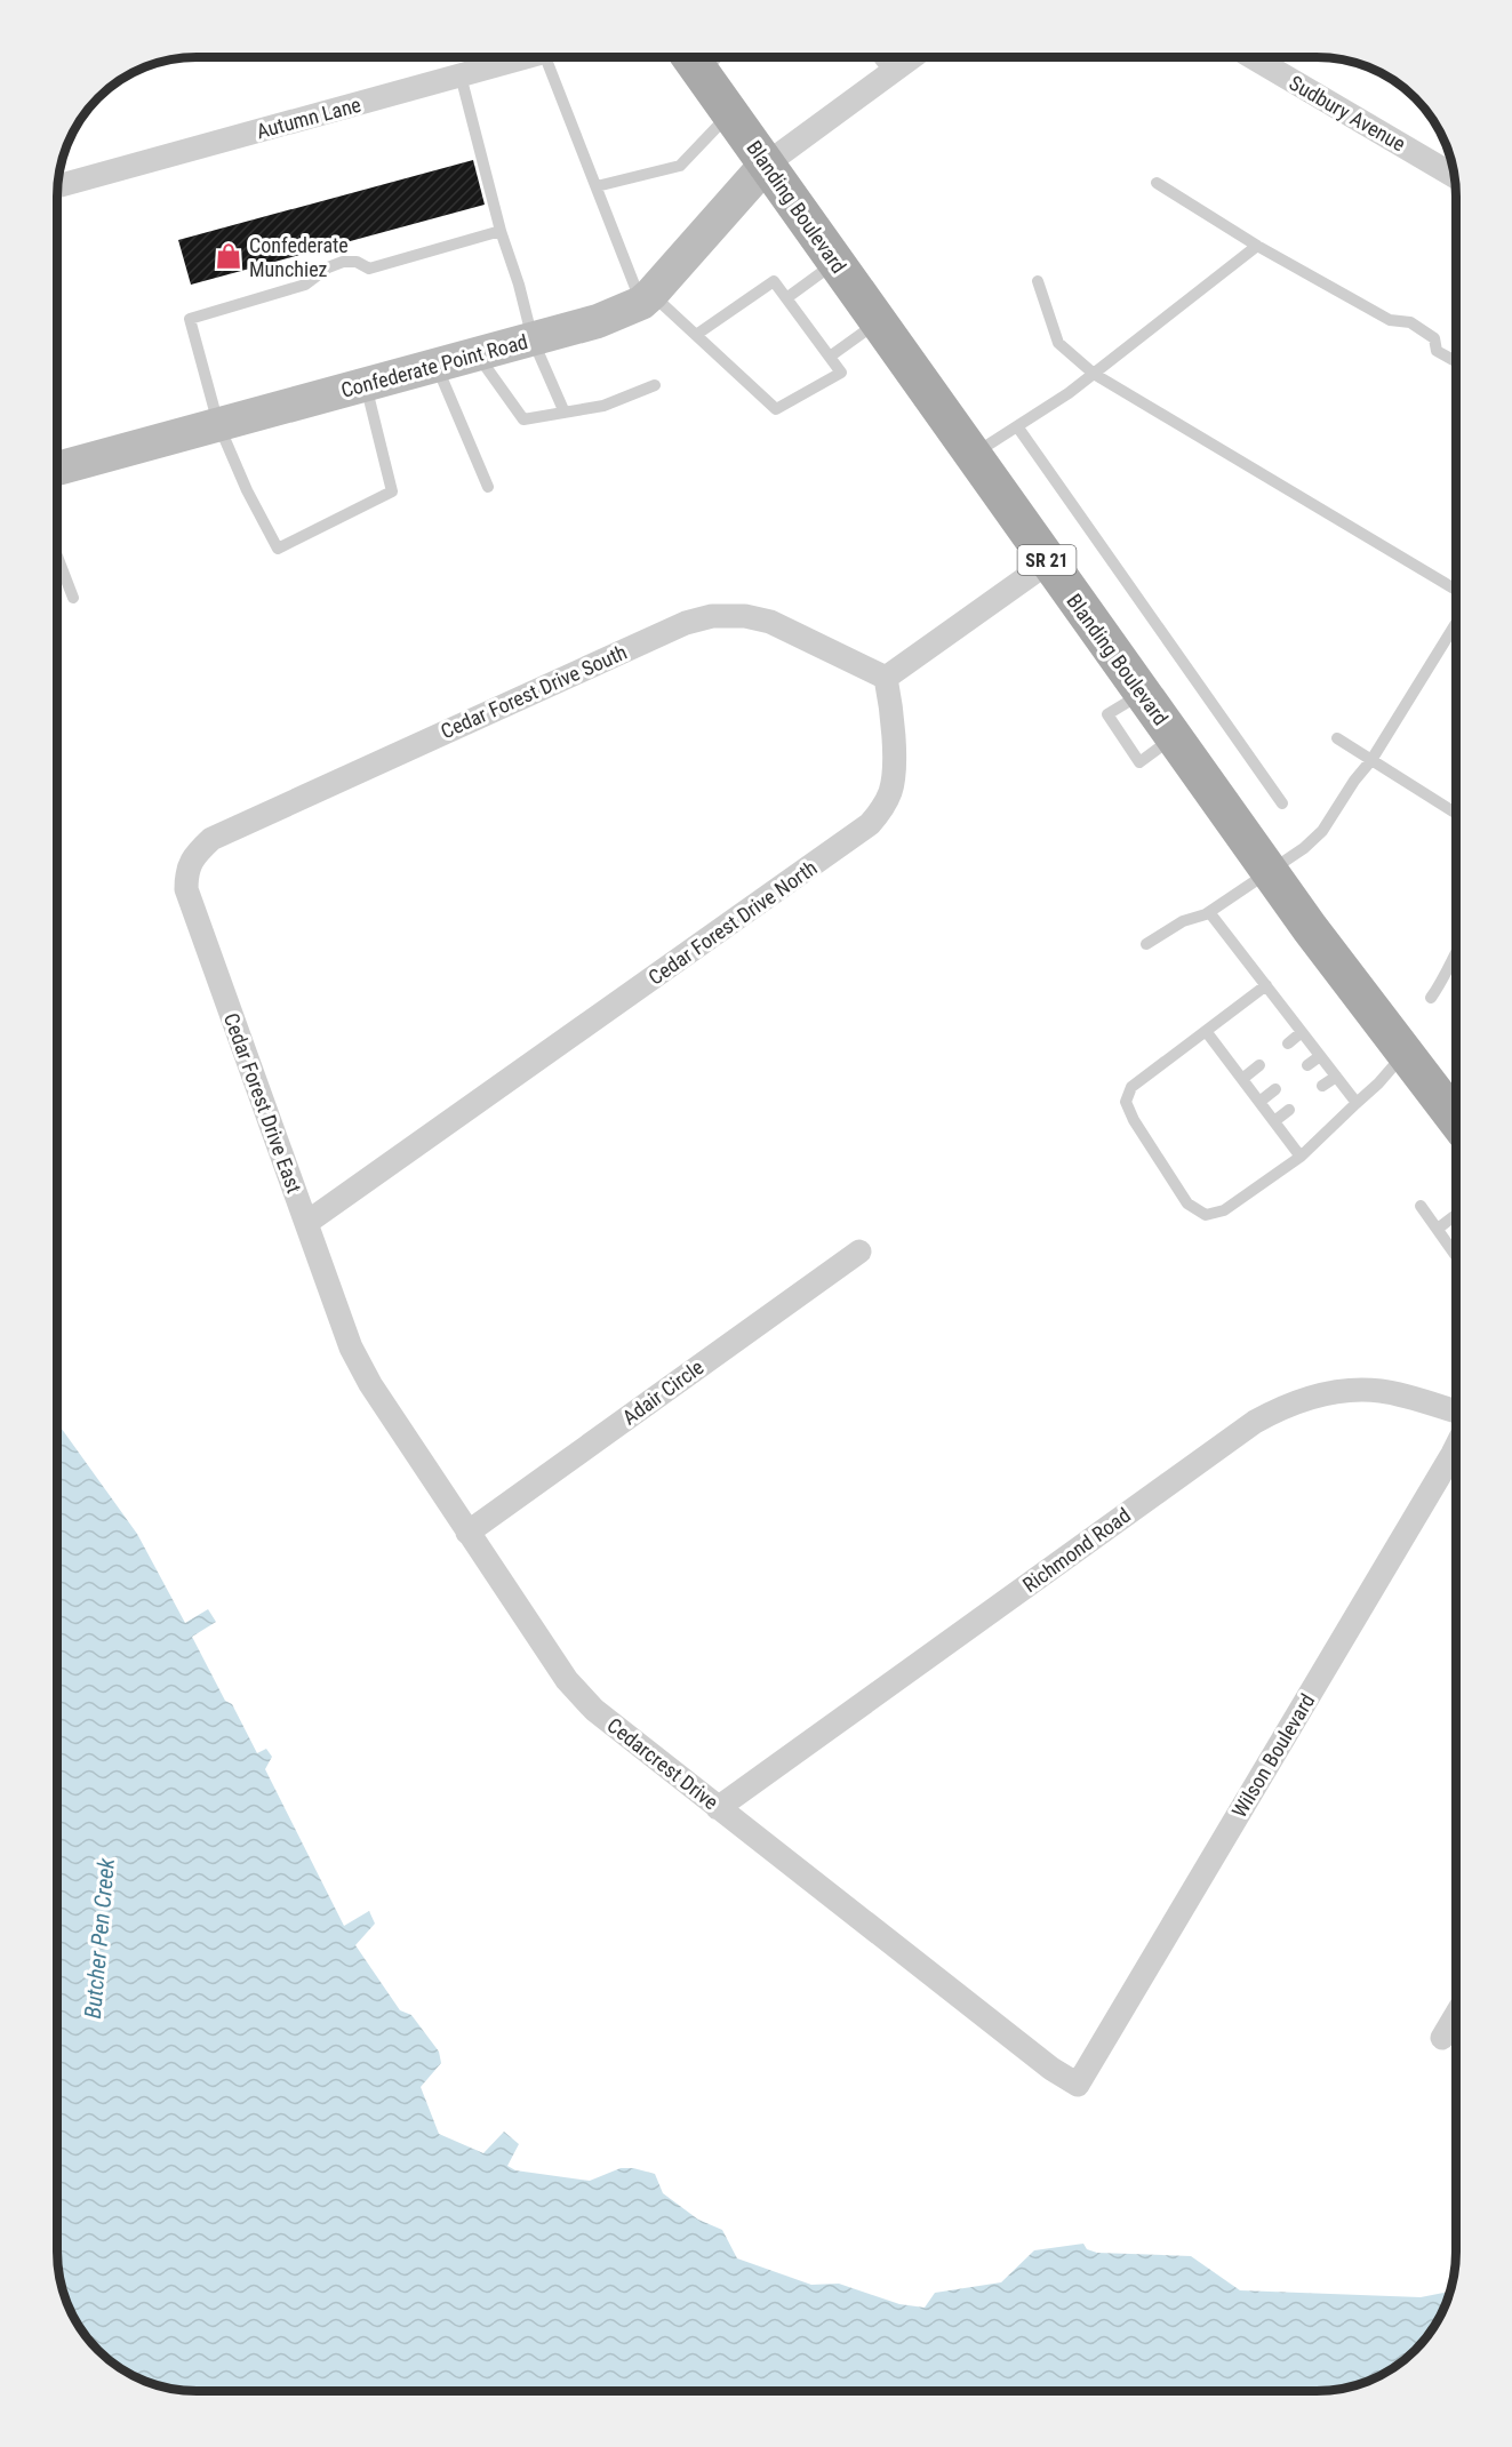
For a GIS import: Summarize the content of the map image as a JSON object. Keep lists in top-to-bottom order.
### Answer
{
  "streets": {
    "main road": ["Blanding Boulevard", "SR 21"],
    "street": [
      "Sudbury Avenue",
      "Autumn Lane",
      "Confederate Point Road",
      "Cedar Forest Drive South",
      "Cedar Forest Drive North",
      "Cedar Forest Drive East",
      "Adair Circle",
      "Richmond Road",
      "Wilson Boulevard",
      "Cedarcrest Drive"
    ]
  },
  "crossings": [
    ["Blanding Boulevard", "Confederate Point Road"],
    ["Cedar Forest Drive South", "Cedar Forest Drive North"],
    ["Cedar Forest Drive South", "Cedar Forest Drive East"],
    ["Cedar Forest Drive North", "Cedar Forest Drive East"],
    ["Cedar Forest Drive East", "Cedarcrest Drive"],
    ["Adair Circle", "Cedarcrest Drive"],
    ["Richmond Road", "Cedarcrest Drive"],
    ["Wilson Boulevard", "Cedarcrest Drive"]
  ],
  "water": ["Butcher Pen Creek"],
  "places": {
    "shop": ["Confederate Munchiez"]
  }
}
